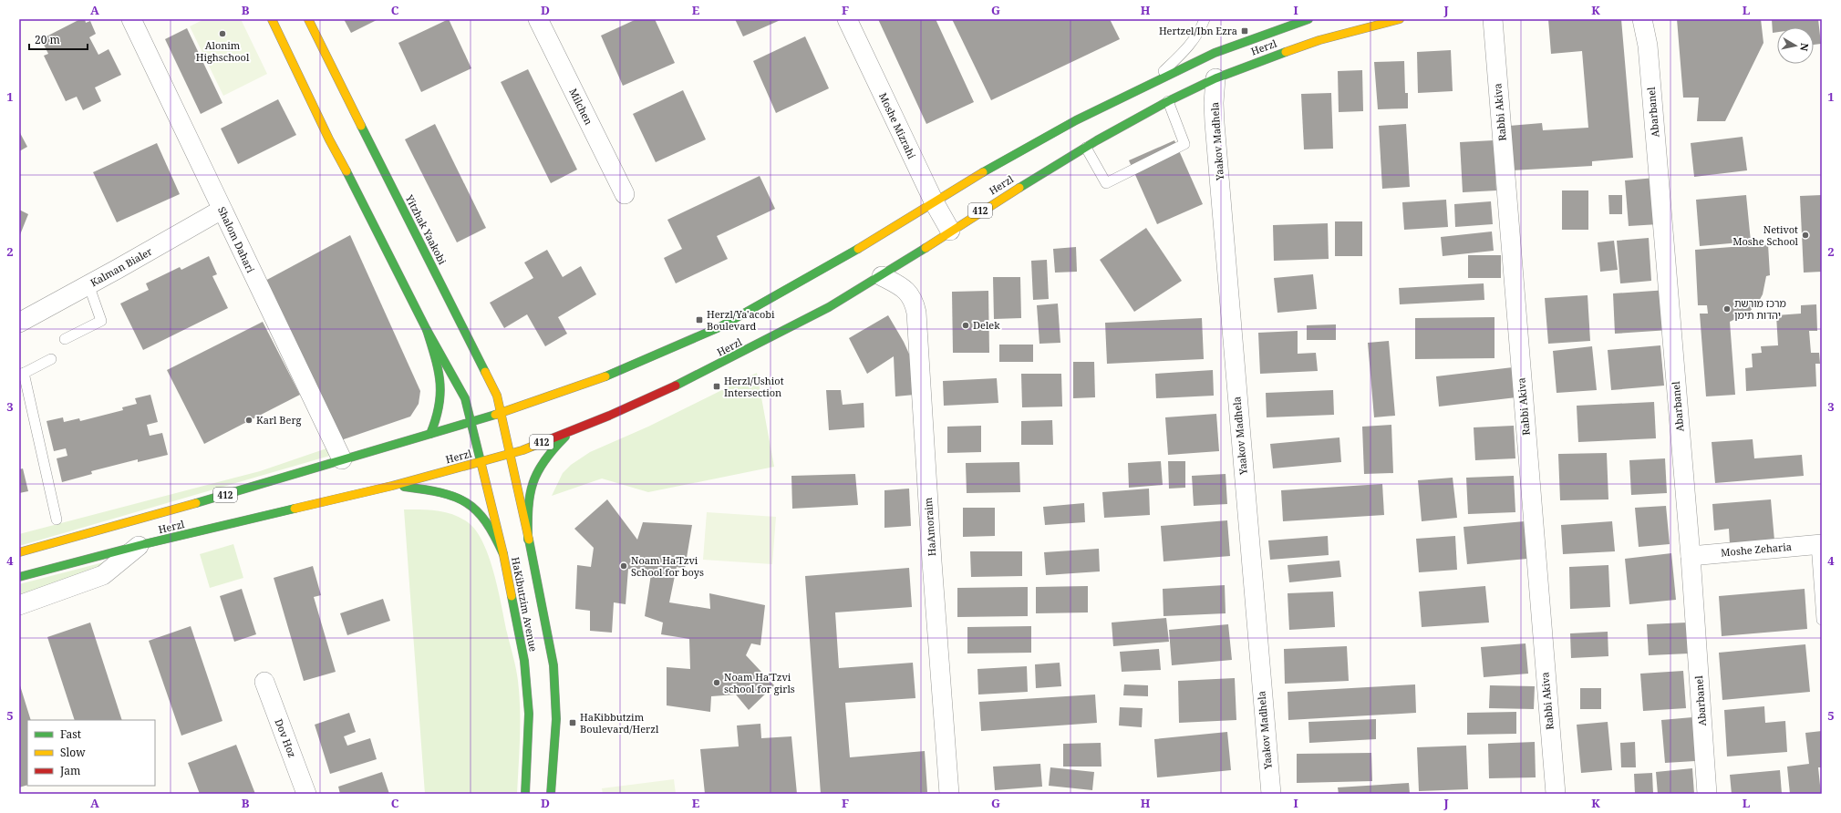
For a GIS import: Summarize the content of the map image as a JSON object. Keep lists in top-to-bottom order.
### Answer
{
  "streets": {
    "main road": [
      "Herzl",
      "412",
      "Yitzhak Yaakobi",
      "HaKibutzim Avenue"
    ],
    "street": [
      "Milchen",
      "Rabbi Akiva",
      "Abarbanel",
      "Moshe Mizrahi",
      "Yaakov Madhela",
      "Shalom Dahari",
      "Kalman Bialer",
      "HaAmoraim",
      "Moshe Zeharia",
      "Dov Hoz"
    ]
  },
  "crossings": [
    ["Herzl", "Moshe Mizrahi"],
    ["Herzl", "Yaakov Madhela"],
    ["Herzl", "Yitzhak Yaakobi"],
    ["Herzl", "Shalom Dahari"],
    ["Herzl", "HaAmoraim"],
    ["Herzl", "HaKibutzim Avenue"],
    ["Abarbanel", "Moshe Zeharia"],
    ["Yitzhak Yaakobi", "HaKibutzim Avenue"],
    ["Shalom Dahari", "Kalman Bialer"]
  ],
  "places": {
    "transit": [
      "Hertzel/Ibn Ezra",
      "Herzl/Ya'acobi Boulevard",
      "Herzl/Ushiot Intersection",
      "HaKibbutzim Boulevard/Herzl"
    ],
    "other": [
      "Alonim Highschool",
      "Netivot Moshe School",
      "מרכז מורשת יהדות תימן",
      "Delek",
      "Karl Berg",
      "Noam Ha'Tzvi School for boys",
      "Noam Ha'Tzvi school for girls"
    ]
  },
  "legend": ["Fast", "Slow", "Jam"],
  "scale_bar": "20 m",
  "north": "right",
  "grid": {
    "columns": [
      "A",
      "B",
      "C",
      "D",
      "E",
      "F",
      "G",
      "H",
      "I",
      "J",
      "K",
      "L"
    ],
    "rows": [
      "1",
      "2",
      "3",
      "4",
      "5"
    ]
  }
}
